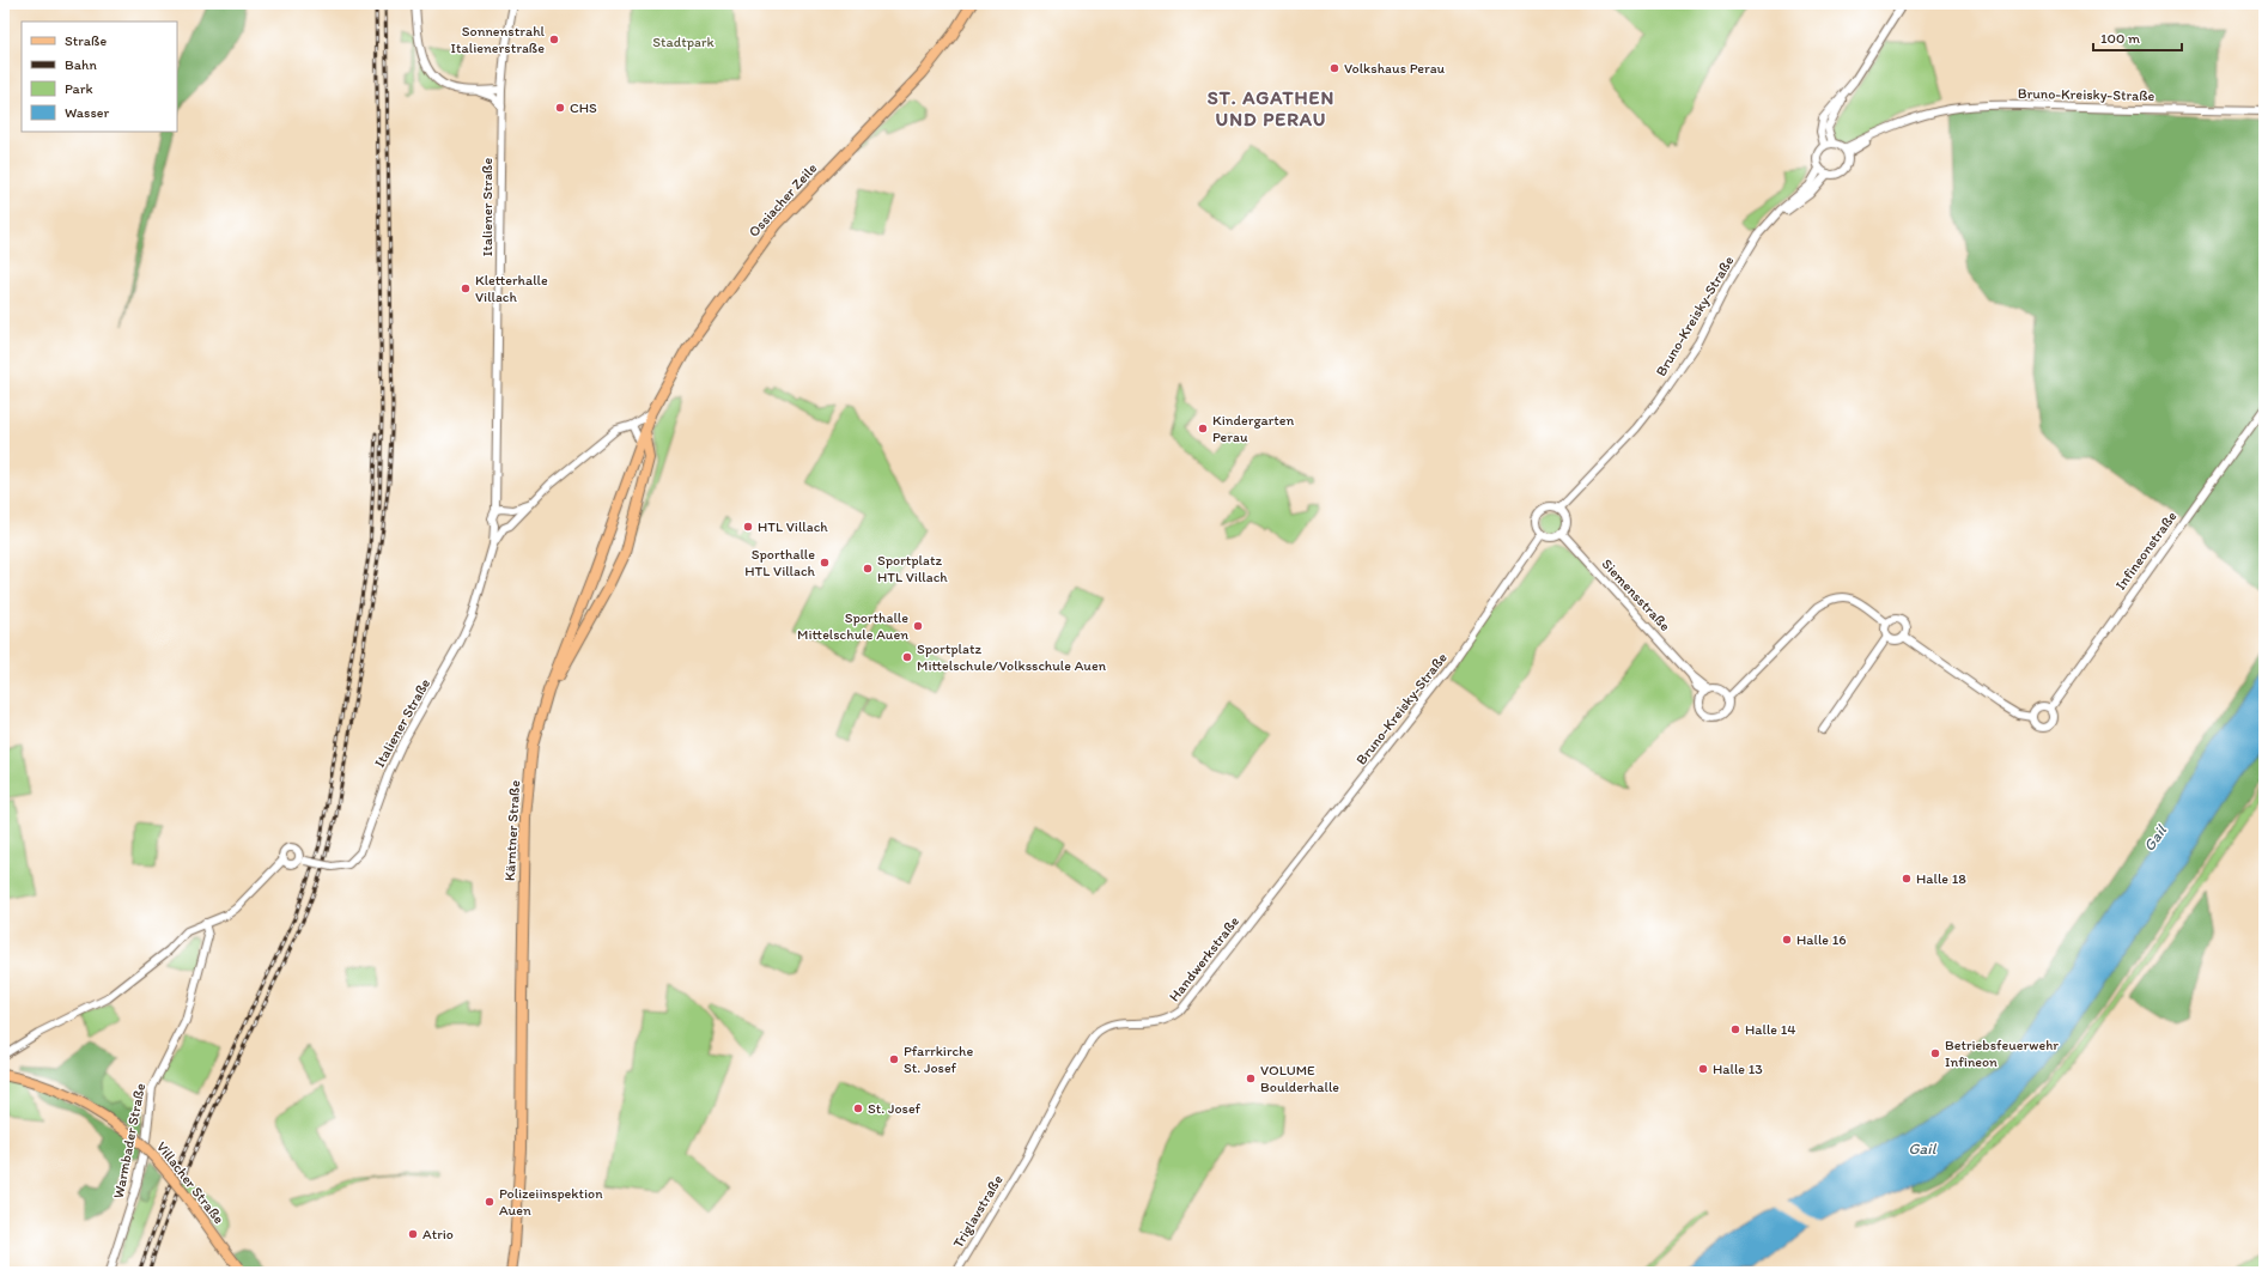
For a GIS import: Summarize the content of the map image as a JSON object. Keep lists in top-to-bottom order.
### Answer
{
  "streets": {
    "main road": ["Ossiacher Zeile", "Kärntner Straße", "Villacher Straße"],
    "street": [
      "Bruno-Kreisky-Straße",
      "Italiener Straße",
      "Infineonstraße",
      "Siemensstraße",
      "Handwerkstraße",
      "Warmbader Straße",
      "Triglavstraße"
    ]
  },
  "crossings": [
    ["Bruno-Kreisky-Straße", "Siemensstraße"],
    ["Bruno-Kreisky-Straße", "Handwerkstraße"],
    ["Ossiacher Zeile", "Italiener Straße"],
    ["Ossiacher Zeile", "Kärntner Straße"],
    ["Handwerkstraße", "Triglavstraße"]
  ],
  "districts": ["ST. AGATHEN UND PERAU"],
  "water": ["Gail"],
  "parks": ["Stadtpark"],
  "places": [
    "Sonnenstrahl Italienerstraße",
    "Volkshaus Perau",
    "CHS",
    "Kletterhalle Villach",
    "Kindergarten Perau",
    "HTL Villach",
    "Sporthalle HTL Villach",
    "Sportplatz HTL Villach",
    "Sporthalle Mittelschule Auen",
    "Sportplatz Mittelschule/Volksschule Auen",
    "Halle 18",
    "Halle 16",
    "Halle 14",
    "Betriebsfeuerwehr Infineon",
    "Pfarrkirche St. Josef",
    "Halle 13",
    "VOLUME Boulderhalle",
    "St. Josef",
    "Polizeiinspektion Auen",
    "Atrio"
  ],
  "legend": [
    "Straße",
    "Bahn",
    "Park",
    "Wasser"
  ],
  "scale_bar": "100 m"
}
